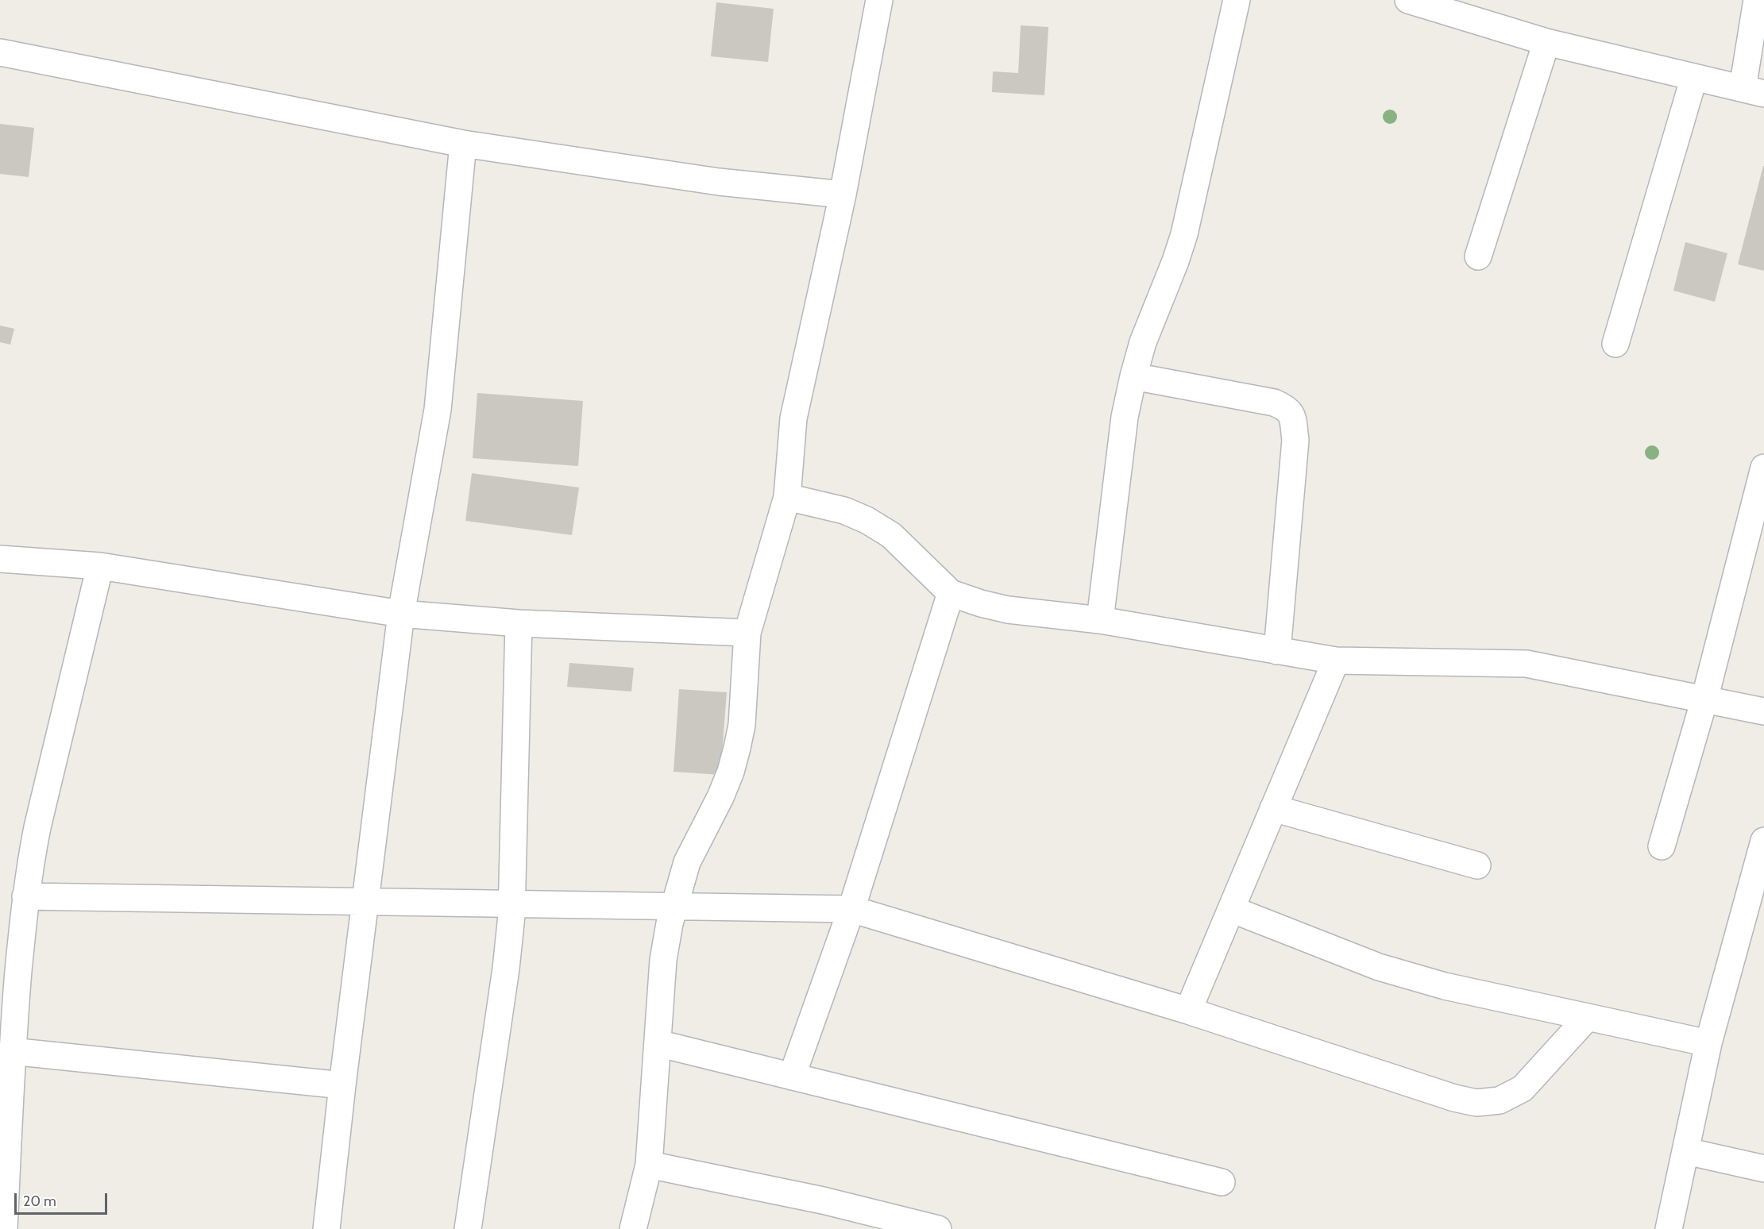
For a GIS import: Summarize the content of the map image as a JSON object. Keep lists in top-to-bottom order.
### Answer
{
  "scale_bar": "20 m"
}
